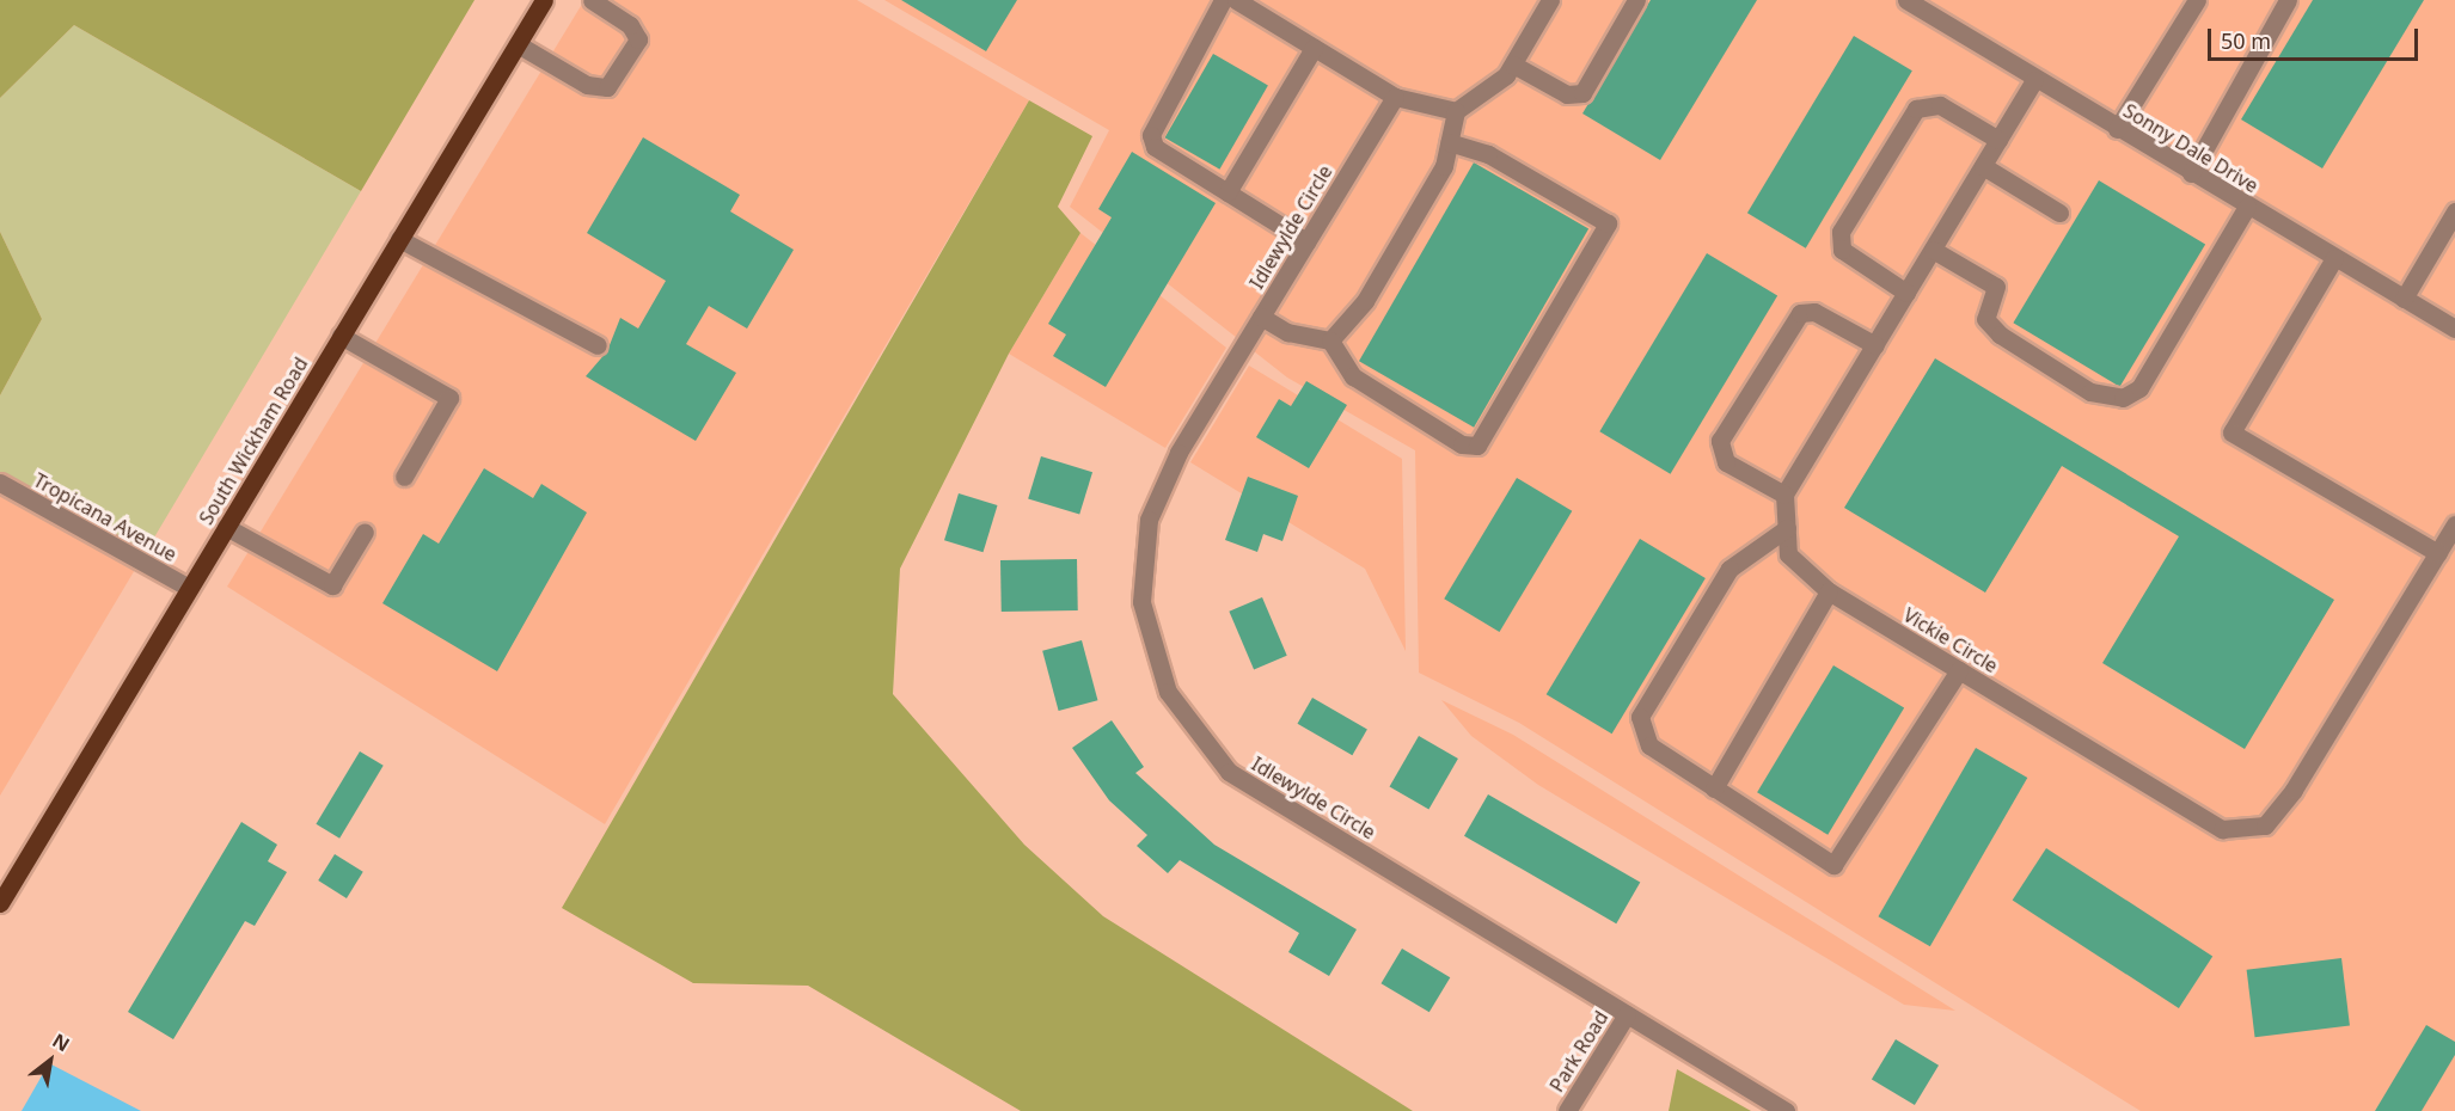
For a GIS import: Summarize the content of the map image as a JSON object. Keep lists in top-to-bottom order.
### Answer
{
  "streets": {
    "main road": ["South Wickham Road"],
    "street": [
      "Sonny Dale Drive",
      "Idlewylde Circle",
      "Tropicana Avenue",
      "Vickie Circle",
      "Park Road"
    ]
  },
  "crossings": [
    ["Idlewylde Circle", "Park Road"],
    ["South Wickham Road", "Tropicana Avenue"]
  ],
  "scale_bar": "50 m",
  "north": "top right"
}
